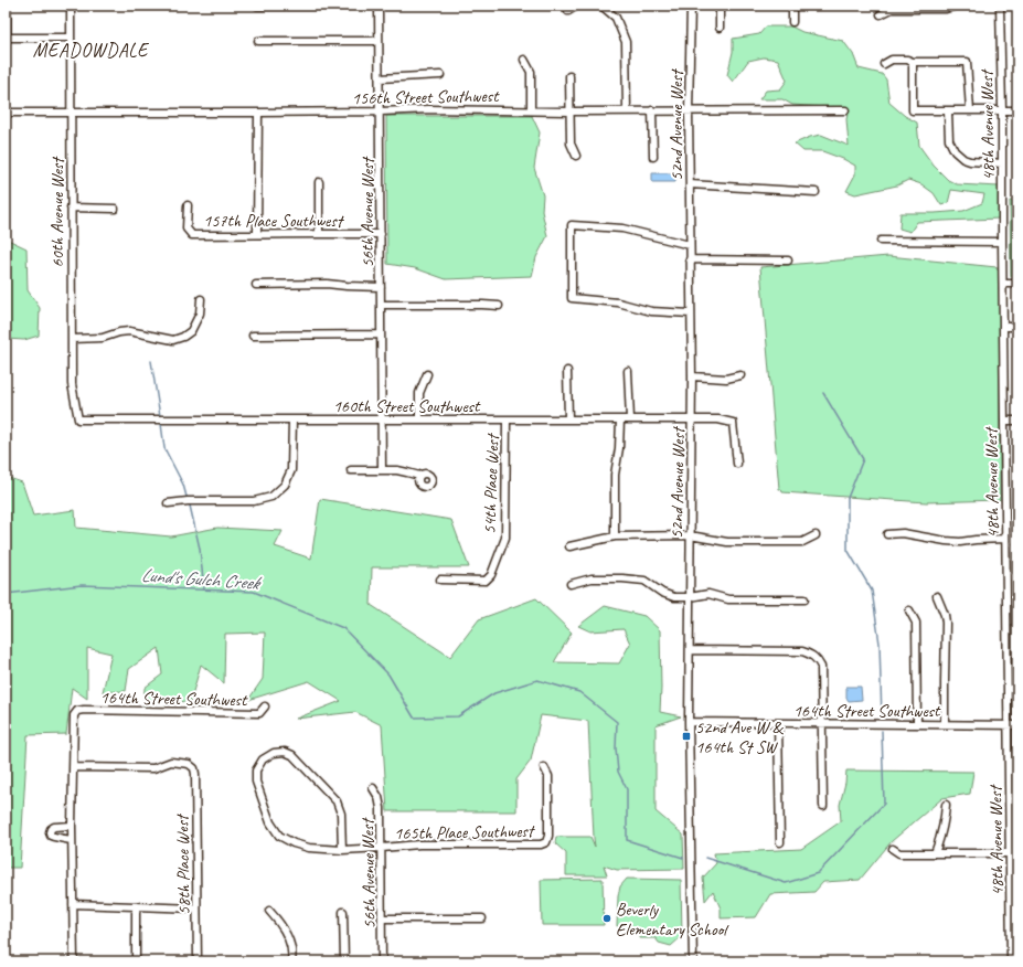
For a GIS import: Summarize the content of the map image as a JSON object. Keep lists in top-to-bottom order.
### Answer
{
  "streets": {
    "street": [
      "156th Street Southwest",
      "52nd Avenue West",
      "48th Avenue West",
      "60th Avenue West",
      "56th Avenue West",
      "157th Place Southwest",
      "160th Street Southwest",
      "54th Place West",
      "164th Street Southwest",
      "165th Place Southwest",
      "58th Place West"
    ]
  },
  "crossings": [
    ["156th Street Southwest", "52nd Avenue West"],
    ["156th Street Southwest", "60th Avenue West"],
    ["156th Street Southwest", "56th Avenue West"],
    ["52nd Avenue West", "160th Street Southwest"],
    ["52nd Avenue West", "164th Street Southwest"],
    ["48th Avenue West", "164th Street Southwest"],
    ["60th Avenue West", "160th Street Southwest"],
    ["56th Avenue West", "157th Place Southwest"],
    ["56th Avenue West", "160th Street Southwest"],
    ["56th Avenue West", "165th Place Southwest"],
    ["160th Street Southwest", "54th Place West"],
    ["164th Street Southwest", "58th Place West"]
  ],
  "districts": ["MEADOWDALE"],
  "water": ["Lund's Gulch Creek"],
  "places": {
    "transit": ["52nd Ave W & 164th St SW"],
    "other": ["Beverly Elementary School"]
  }
}
